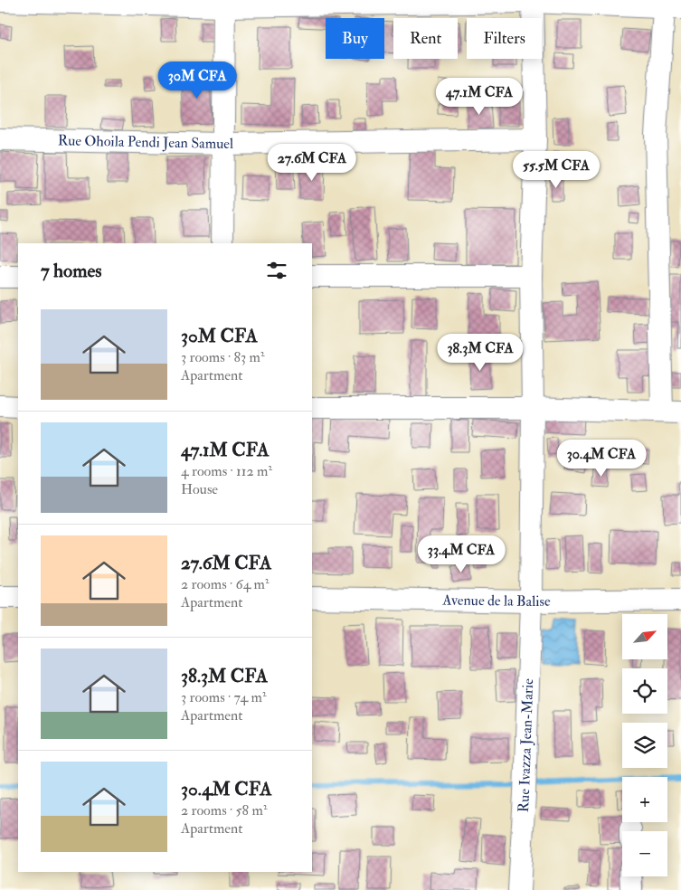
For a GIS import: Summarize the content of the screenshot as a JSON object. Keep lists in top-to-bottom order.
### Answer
{
  "streets": {
    "street": ["Rue Ohoila Pendi Jean Samuel", "Avenue de la Balise", "Rue Ivazza Jean-Marie"]
  },
  "crossings": [
    ["Rue Ohoila Pendi Jean Samuel", "Rue Ivazza Jean-Marie"],
    ["Avenue de la Balise", "Rue Ivazza Jean-Marie"]
  ],
  "north": "top right",
  "page": {
    "chip": ["Buy", "Rent", "Filters"],
    "price": [
      "30M CFA",
      "47.1M CFA",
      "27.6M CFA",
      "55.5M CFA",
      "38.3M CFA",
      "30.4M CFA",
      "33.4M CFA"
    ],
    "heading": "7 homes",
    "list": [
      {
        "name": "30M CFA",
        "note": "3 rooms · 83 m² · Apartment"
      },
      {
        "name": "47.1M CFA",
        "note": "4 rooms · 112 m² · House"
      },
      {
        "name": "27.6M CFA",
        "note": "2 rooms · 64 m² · Apartment"
      },
      {
        "name": "38.3M CFA",
        "note": "3 rooms · 74 m² · Apartment"
      },
      {
        "name": "30.4M CFA",
        "note": "2 rooms · 58 m² · Apartment"
      }
    ],
    "map_buttons": ["+", "−"]
  }
}
